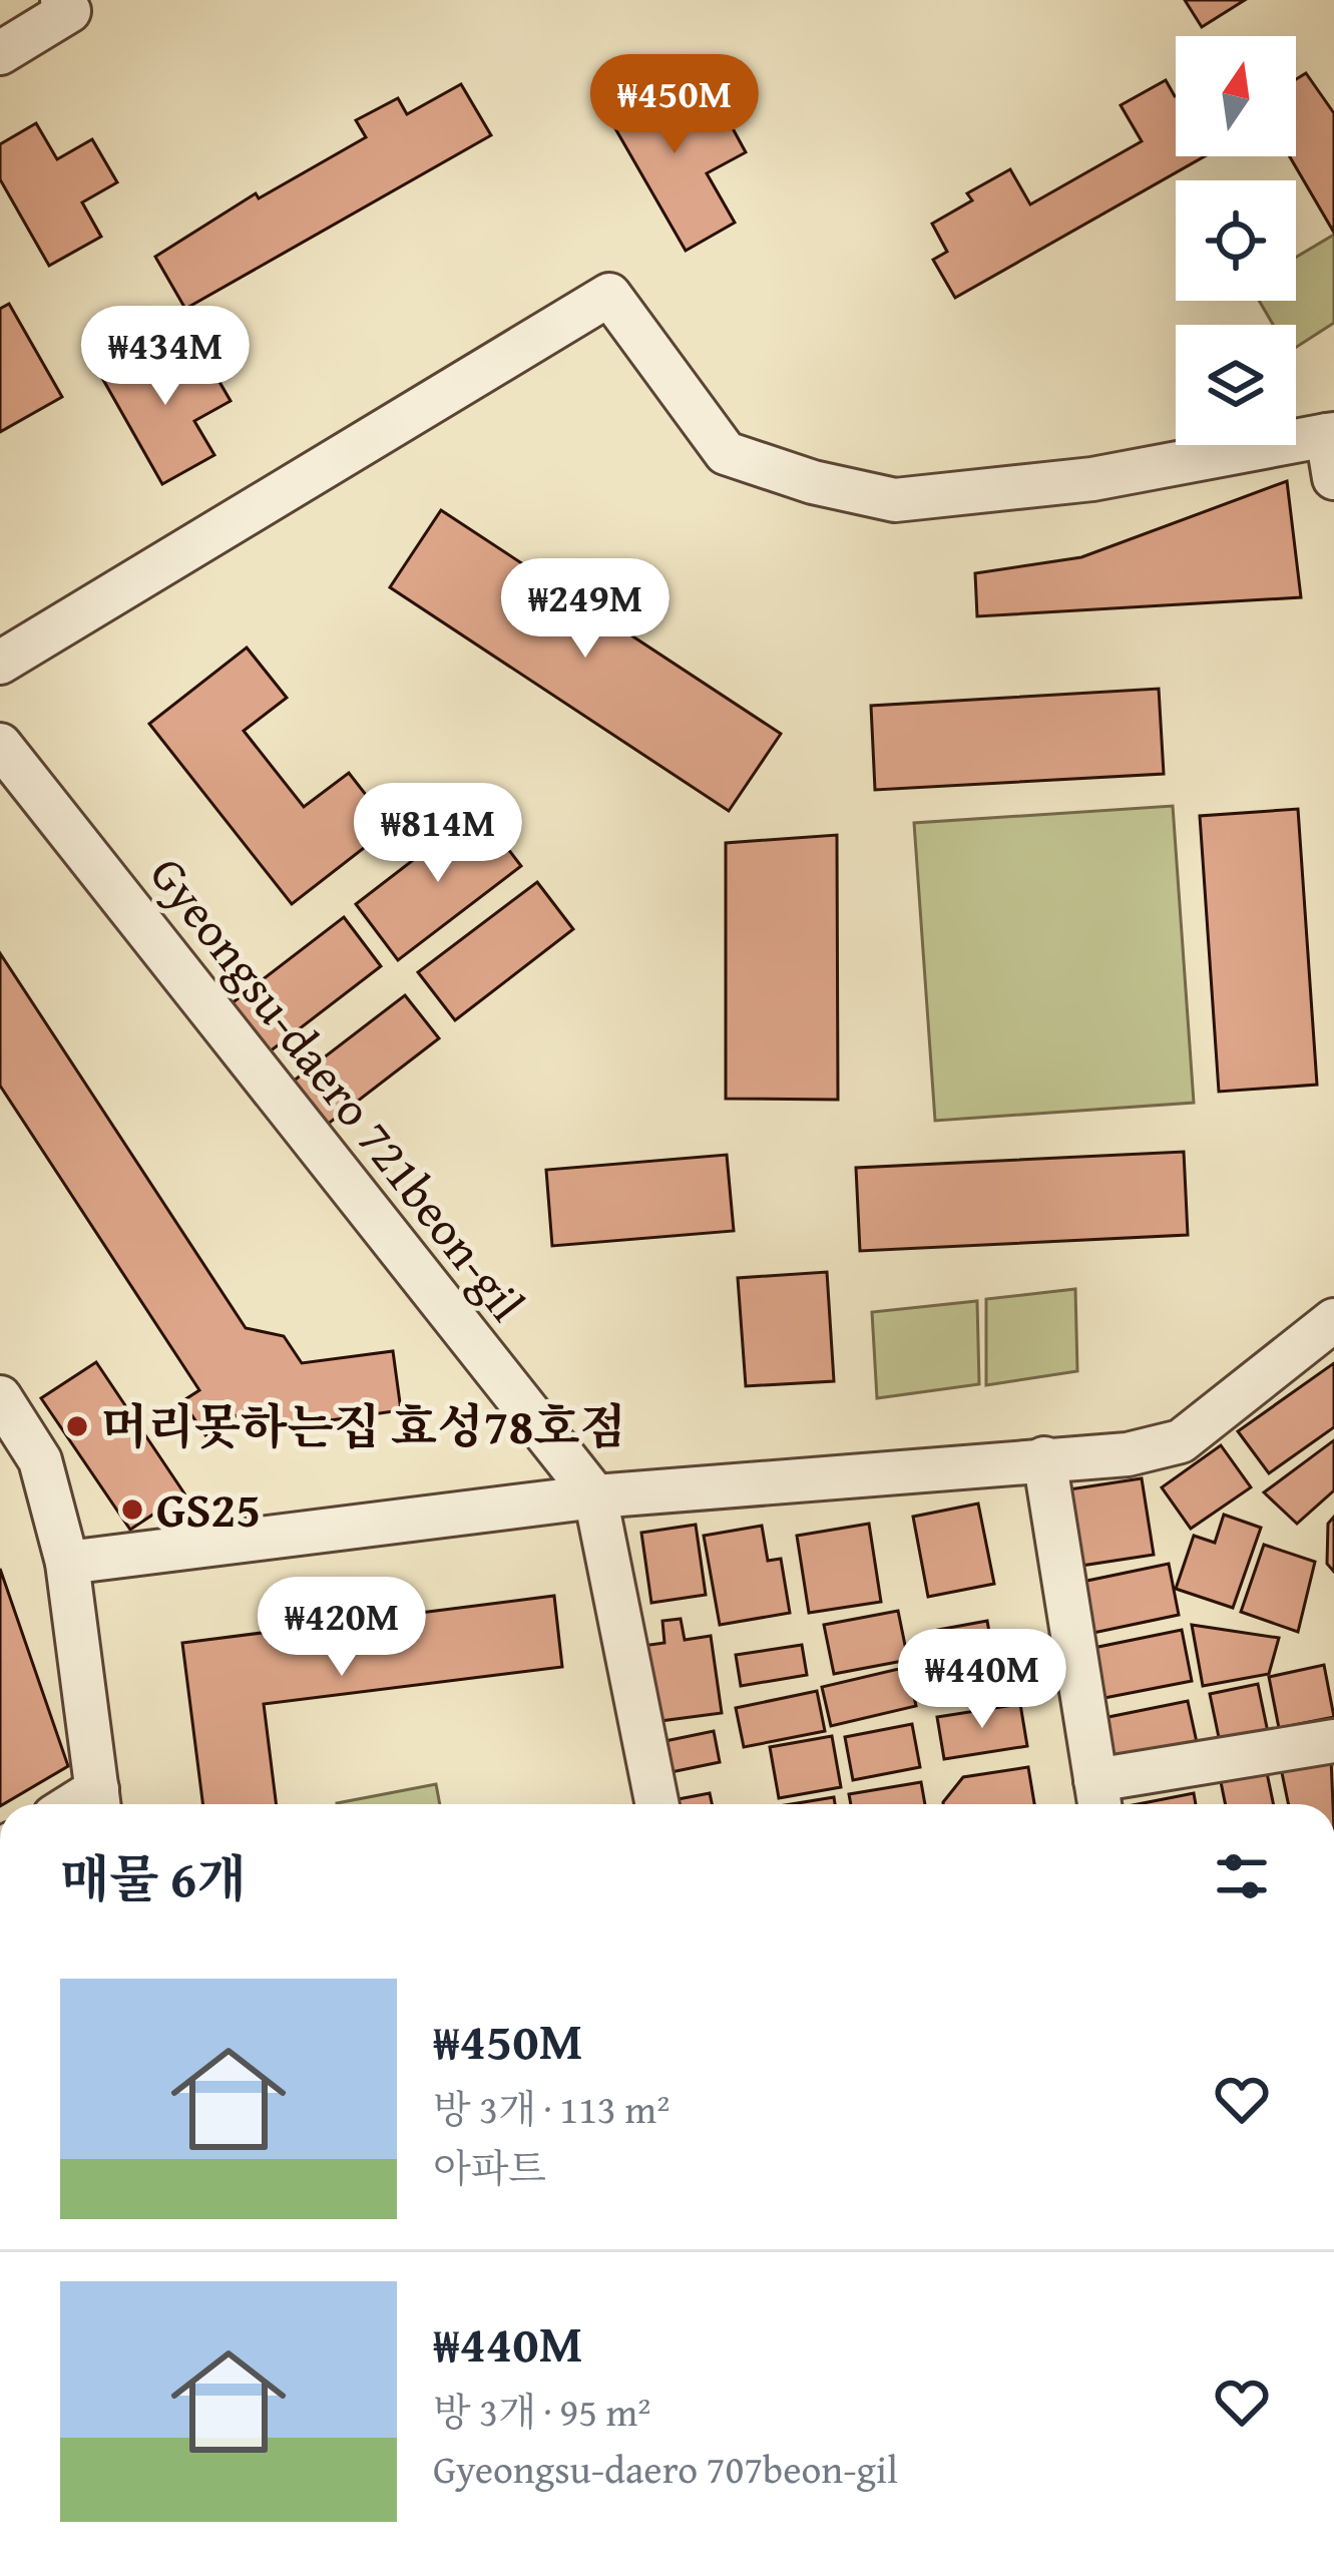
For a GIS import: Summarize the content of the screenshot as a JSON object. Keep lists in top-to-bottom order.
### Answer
{
  "streets": {
    "street": ["Gyeongsu-daero 721beon-gil"]
  },
  "places": ["머리못하는집 효성78호점", "GS25"],
  "north": "top",
  "page": {
    "price": [
      "₩450M",
      "₩434M",
      "₩249M",
      "₩814M",
      "₩420M",
      "₩440M"
    ],
    "heading": "매물 6개",
    "list": [
      {
        "name": "₩450M",
        "note": "방 3개 · 113 m² · 아파트"
      },
      {
        "name": "₩440M",
        "note": "방 3개 · 95 m² · Gyeongsu-daero 707beon-gil"
      }
    ]
  }
}
